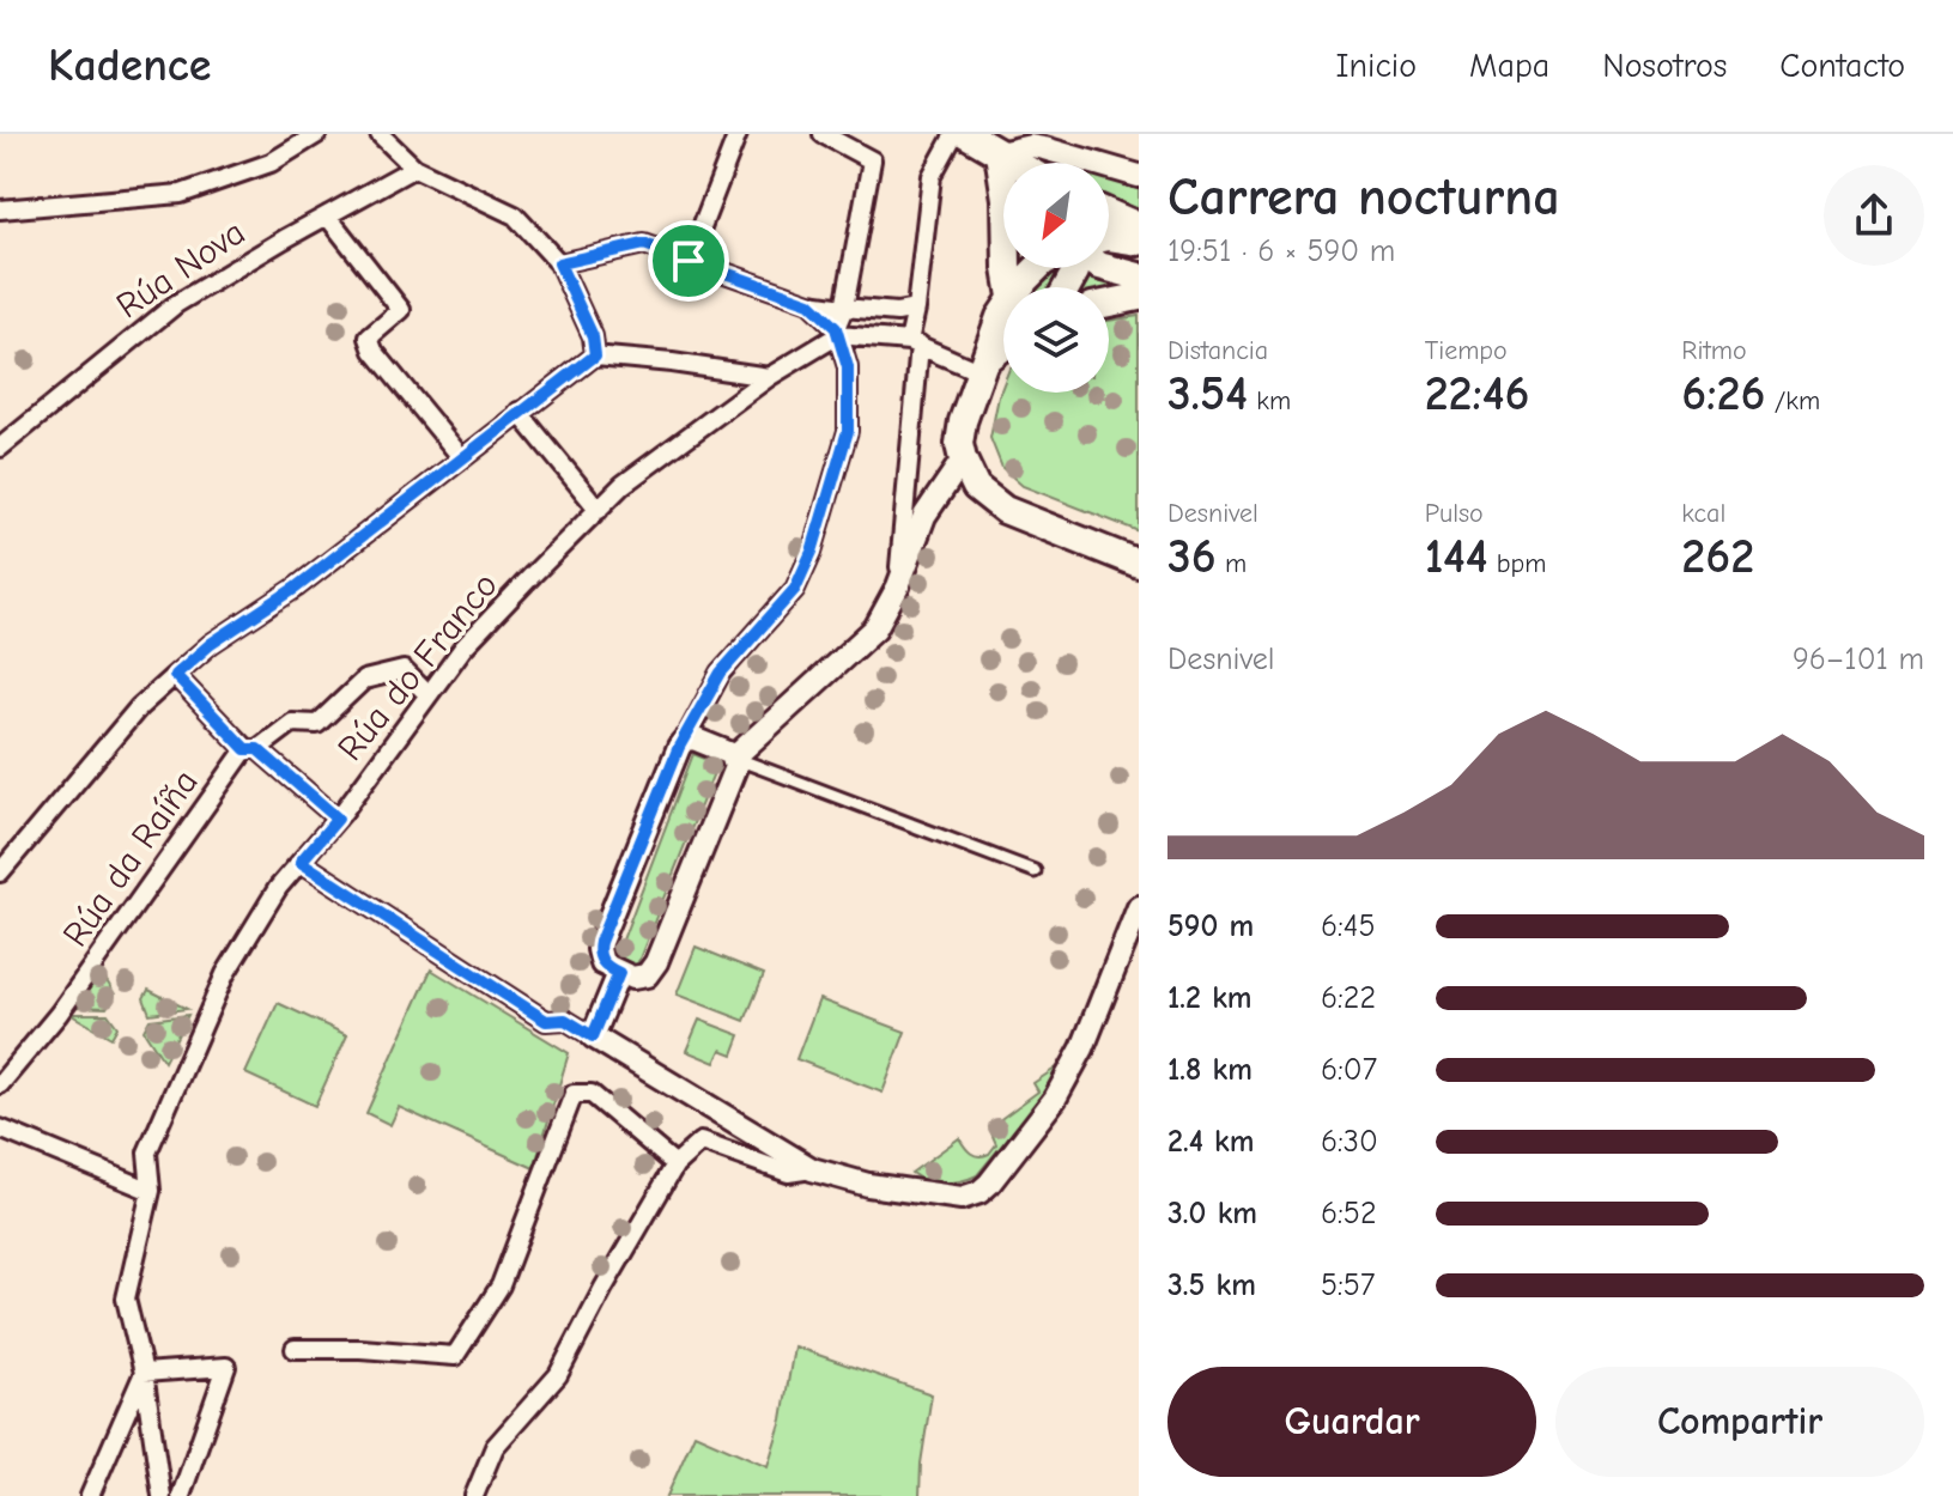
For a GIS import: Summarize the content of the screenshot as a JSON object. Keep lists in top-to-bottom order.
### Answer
{
  "streets": {
    "street": ["Rúa Nova", "Rúa do Franco", "Rúa da Raíña"]
  },
  "crossings": [
    ["Rúa do Franco", "Rúa da Raíña"]
  ],
  "north": "bottom left",
  "page": {
    "header": "Kadence",
    "nav": [
      "Inicio",
      "Mapa",
      "Nosotros",
      "Contacto"
    ],
    "heading": ["Carrera nocturna", "19:51 · 6 × 590 m"],
    "stats": [
      ["Distancia", "3.54 km"],
      ["Tiempo", "22:46"],
      ["Ritmo", "6:26 /km"],
      ["Desnivel", "36 m"],
      ["Pulso", "144 bpm"],
      ["kcal", "262"]
    ],
    "chart": ["Desnivel", "96–101 m"],
    "list": [
      {
        "name": "590 m",
        "note": "6:45"
      },
      {
        "name": "1.2 km",
        "note": "6:22"
      },
      {
        "name": "1.8 km",
        "note": "6:07"
      },
      {
        "name": "2.4 km",
        "note": "6:30"
      },
      {
        "name": "3.0 km",
        "note": "6:52"
      },
      {
        "name": "3.5 km",
        "note": "5:57"
      }
    ],
    "buttons": ["Guardar", "Compartir"]
  }
}
